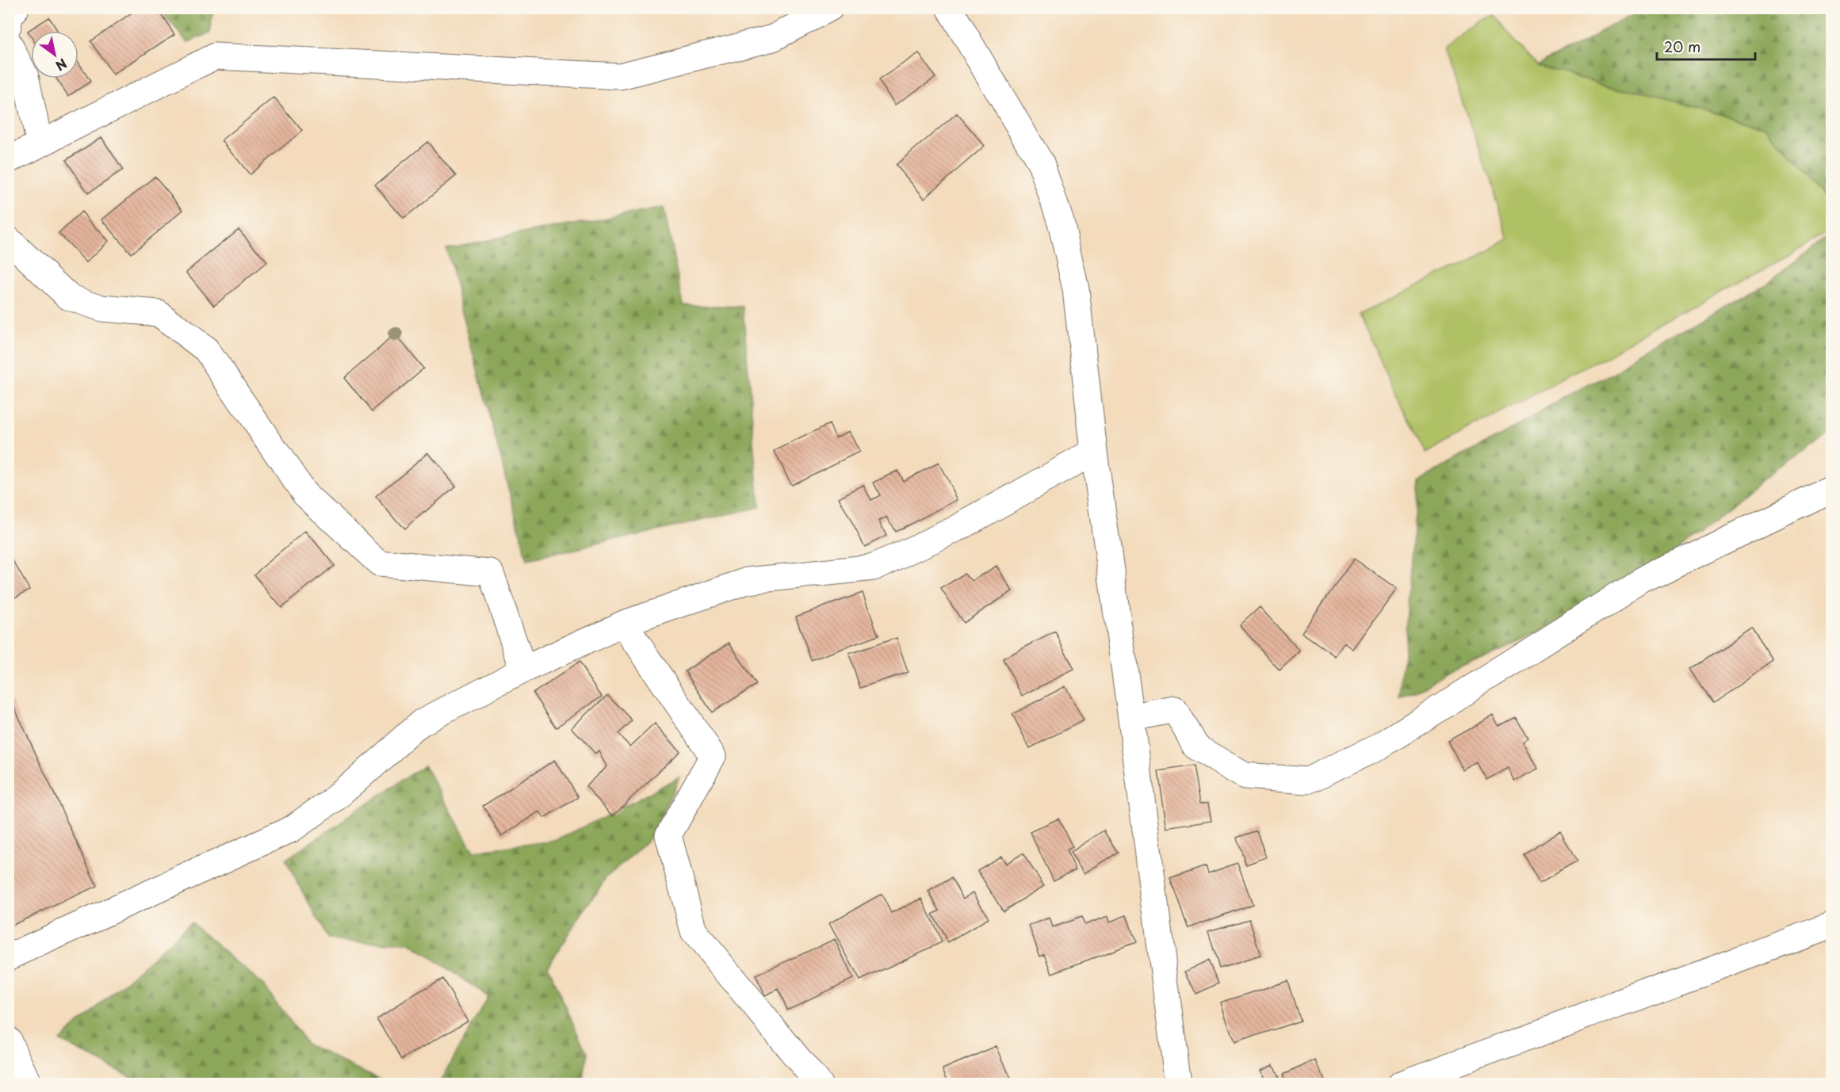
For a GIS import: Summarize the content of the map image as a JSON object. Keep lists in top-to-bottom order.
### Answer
{
  "scale_bar": "20 m",
  "north": "bottom right"
}
